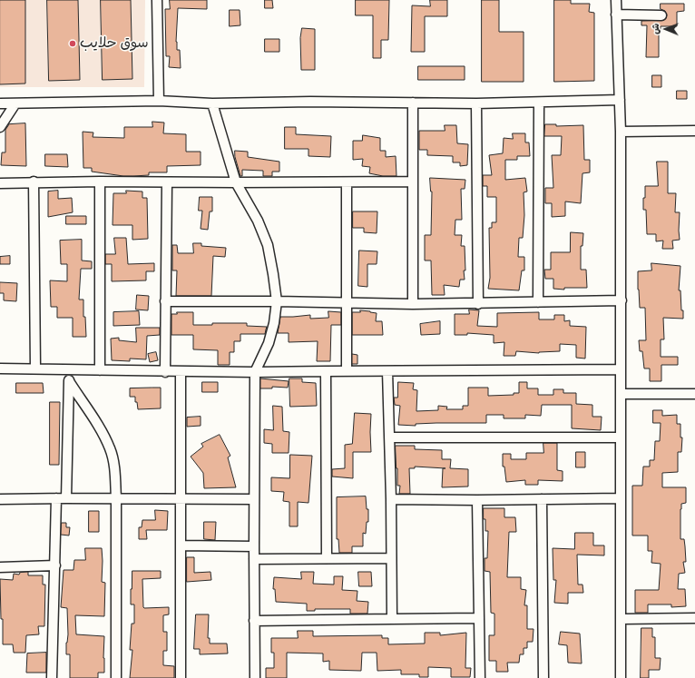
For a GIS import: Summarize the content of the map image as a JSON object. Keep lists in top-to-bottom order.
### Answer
{
  "places": ["سوق حلايب"],
  "north": "left"
}
